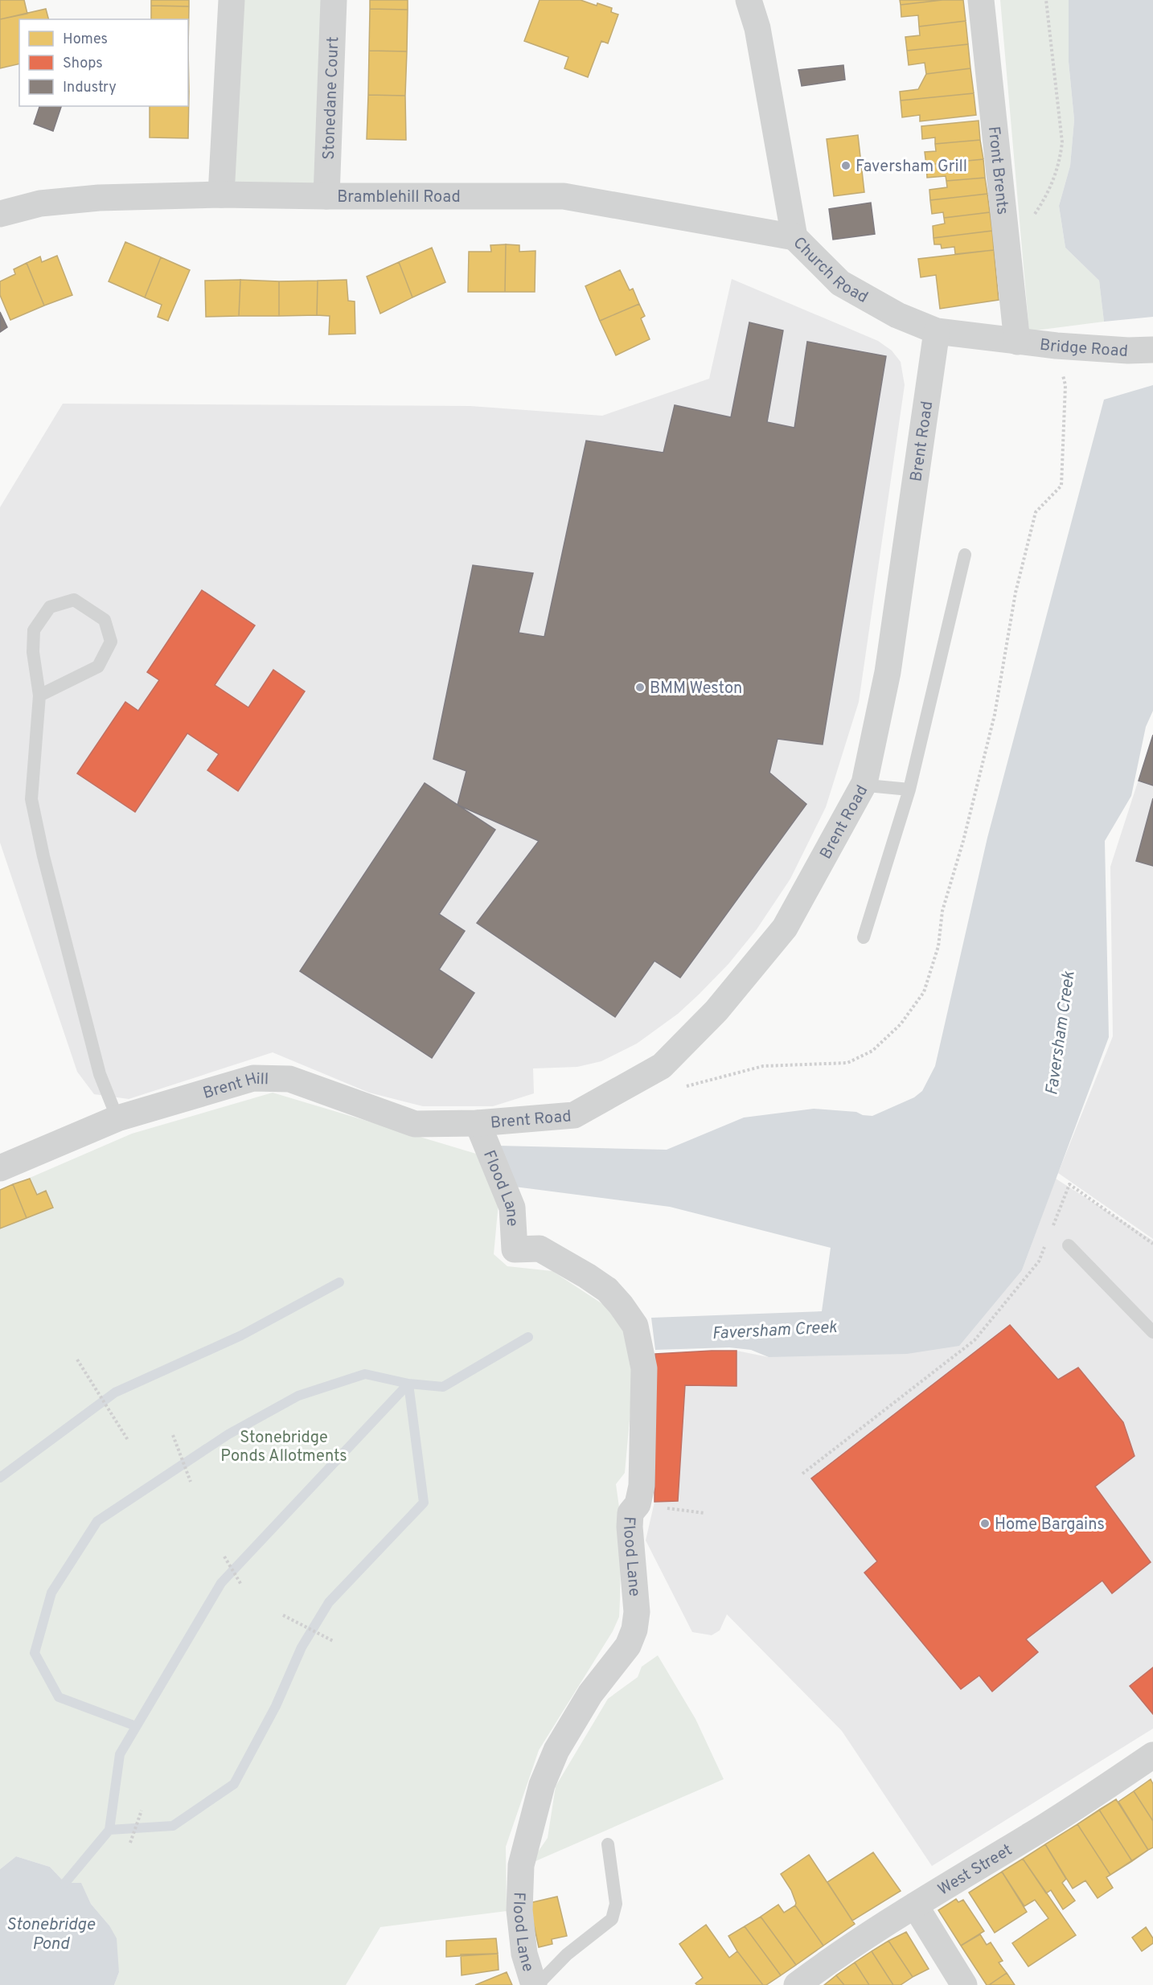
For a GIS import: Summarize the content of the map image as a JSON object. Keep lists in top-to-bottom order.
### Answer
{
  "streets": {
    "street": [
      "Stonedane Court",
      "Front Brents",
      "Bramblehill Road",
      "Church Road",
      "Bridge Road",
      "Brent Road",
      "Brent Hill",
      "Flood Lane",
      "West Street"
    ]
  },
  "crossings": [
    ["Stonedane Court", "Bramblehill Road"],
    ["Front Brents", "Church Road"],
    ["Front Brents", "Bridge Road"],
    ["Bramblehill Road", "Church Road"],
    ["Church Road", "Bridge Road"],
    ["Church Road", "Brent Road"],
    ["Brent Road", "Brent Hill"],
    ["Brent Road", "Flood Lane"],
    ["Brent Hill", "Flood Lane"]
  ],
  "water": ["Faversham Creek", "Stonebridge Pond"],
  "parks": ["Stonebridge Ponds Allotments"],
  "places": ["Faversham Grill", "BMM Weston", "Home Bargains"],
  "legend": ["Homes", "Shops", "Industry"]
}
